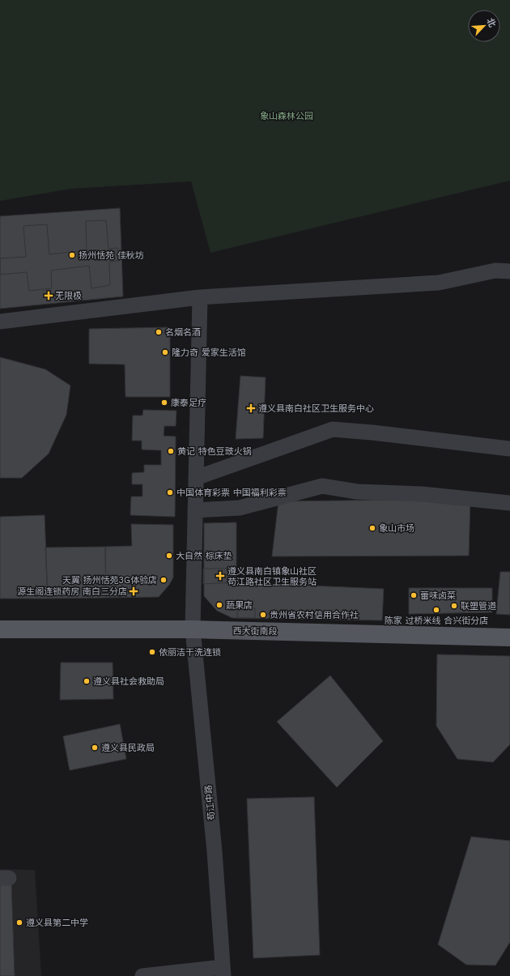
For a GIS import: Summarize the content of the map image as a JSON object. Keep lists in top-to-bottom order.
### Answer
{
  "streets": {
    "main road": ["西大街南段"],
    "street": ["苟江中路"]
  },
  "crossings": [
    ["西大街南段", "苟江中路"]
  ],
  "parks": ["象山森林公园"],
  "places": {
    "other": [
      "扬州恬苑 佳秋坊",
      "名烟名酒",
      "隆力奇 爱家生活馆",
      "康泰足疗",
      "黄记 特色豆豉火锅",
      "中国体育彩票 中国福利彩票",
      "象山市场",
      "大自然 棕床垫",
      "天翼 扬州恬苑3G体验店",
      "蕾味卤菜",
      "蔬果店",
      "联塑管道",
      "陈家 过桥米线 合兴街分店",
      "贵州省农村信用合作社",
      "依丽洁干洗连锁",
      "遵义县社会救助局",
      "遵义县民政局",
      "遵义县第二中学"
    ],
    "health": [
      "无限极",
      "遵义县南白社区卫生服务中心",
      "遵义县南白镇象山社区 苟江路社区卫生服务站",
      "源生阁连锁药房 南白三分店"
    ]
  },
  "north": "top right"
}
